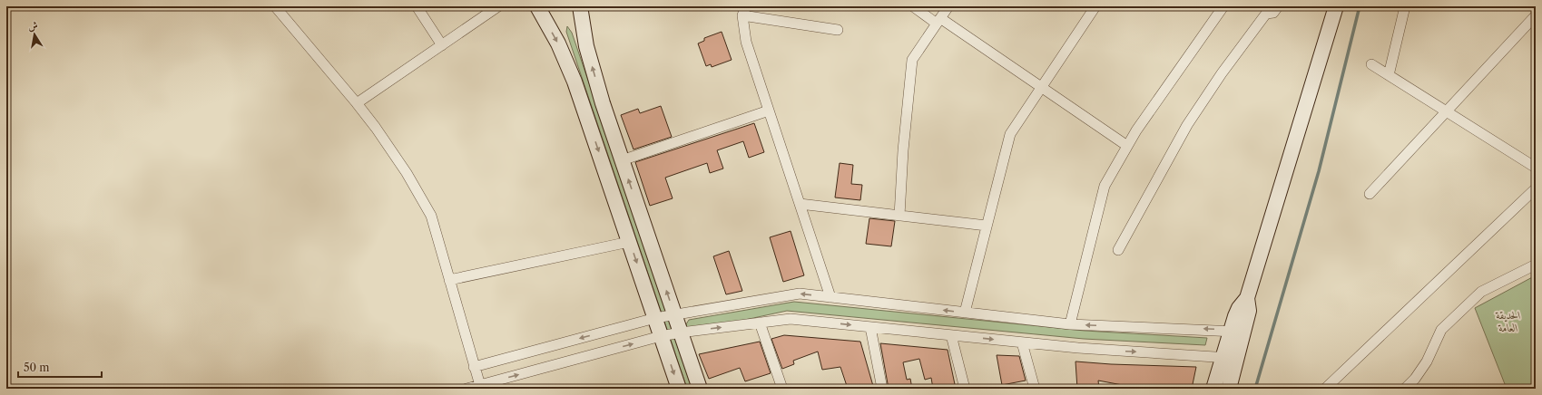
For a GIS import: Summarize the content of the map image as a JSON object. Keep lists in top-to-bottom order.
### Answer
{
  "parks": ["الحديقة العامة"],
  "scale_bar": "50 m",
  "north": "top"
}
